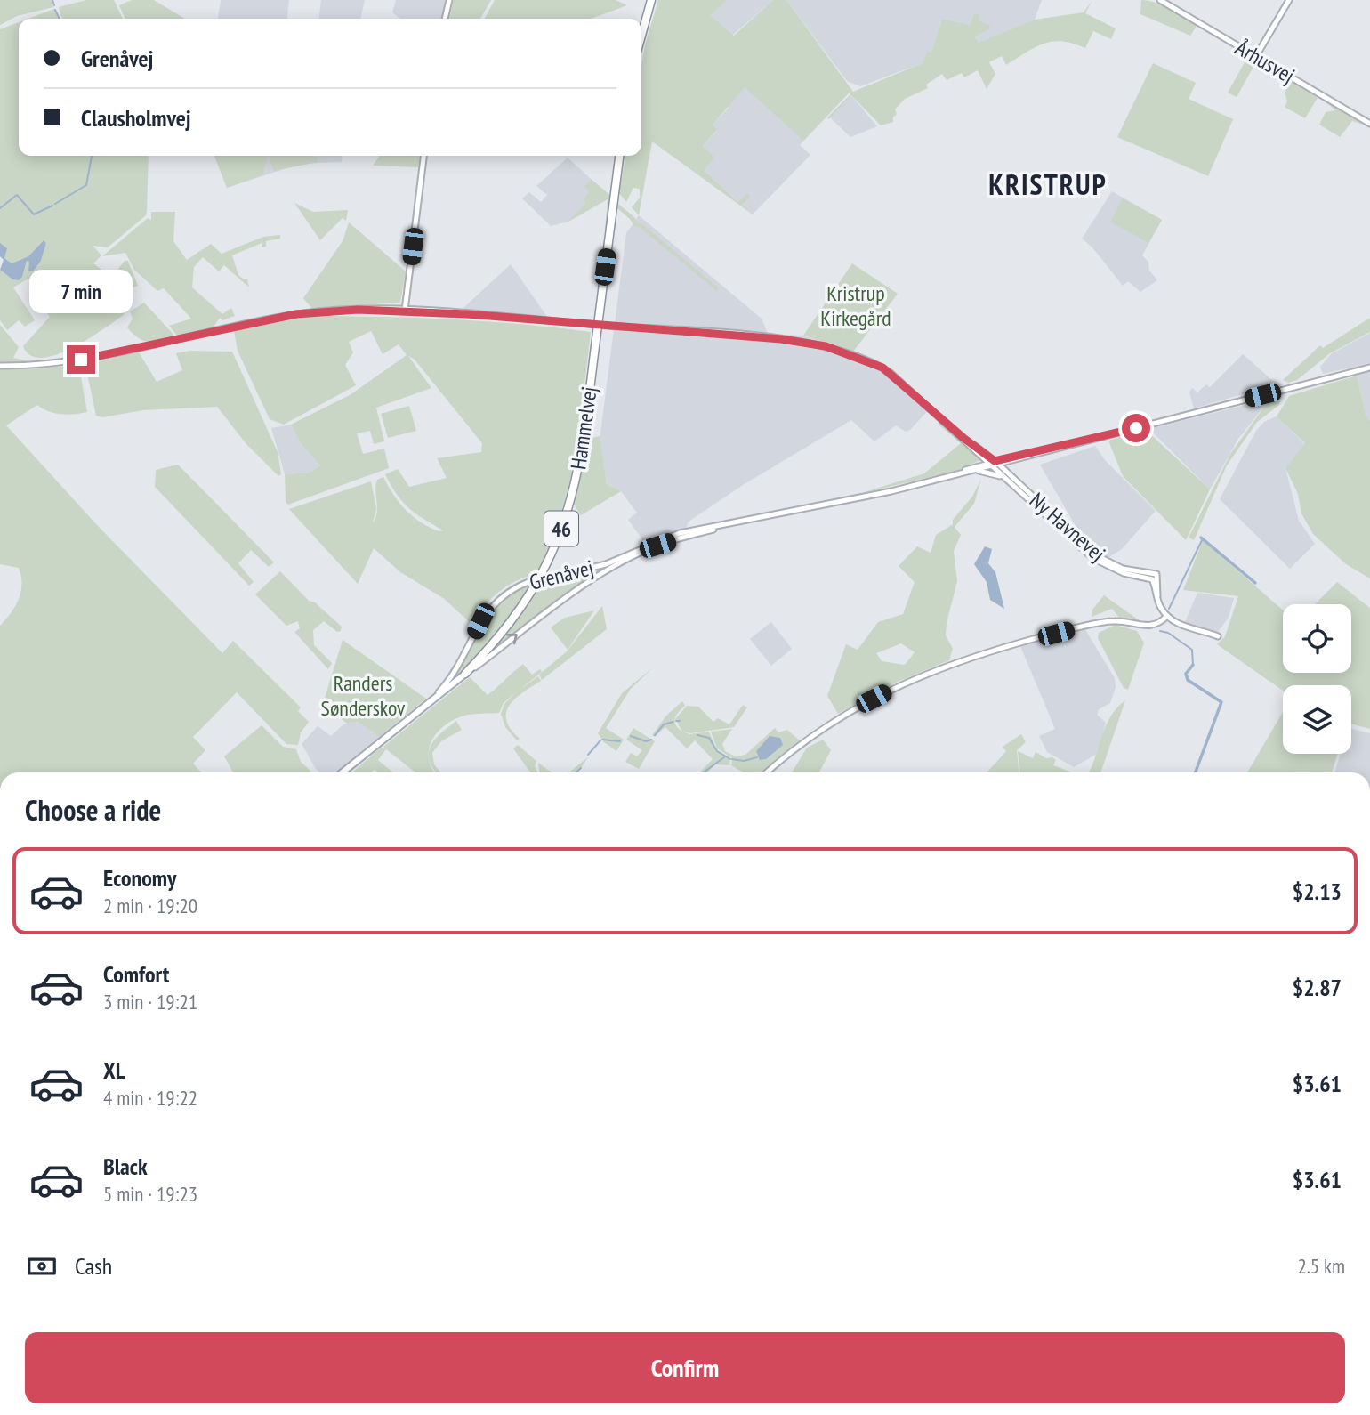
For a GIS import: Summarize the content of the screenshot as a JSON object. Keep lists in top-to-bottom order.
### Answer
{
  "streets": {
    "highway": ["Hammelvej", "46"],
    "main road": ["Grenåvej"],
    "street": ["Århusvej", "Ny Havnevej"]
  },
  "crossings": [
    ["Hammelvej", "Grenåvej"],
    ["Ny Havnevej", "Grenåvej"]
  ],
  "districts": ["KRISTRUP"],
  "parks": ["Kristrup Kirkegård", "Randers Sønderskov"],
  "page": {
    "banner": ["Grenåvej", "Clausholmvej"],
    "bubble": "7 min",
    "heading": "Choose a ride",
    "list": [
      {
        "name": "Economy",
        "note": "2 min · 19:20",
        "value": "$2.13"
      },
      {
        "name": "Comfort",
        "note": "3 min · 19:21",
        "value": "$2.87"
      },
      {
        "name": "XL",
        "note": "4 min · 19:22",
        "value": "$3.61"
      },
      {
        "name": "Black",
        "note": "5 min · 19:23",
        "value": "$3.61"
      }
    ],
    "pay": ["Cash", "2.5 km"],
    "buttons": "Confirm"
  }
}
